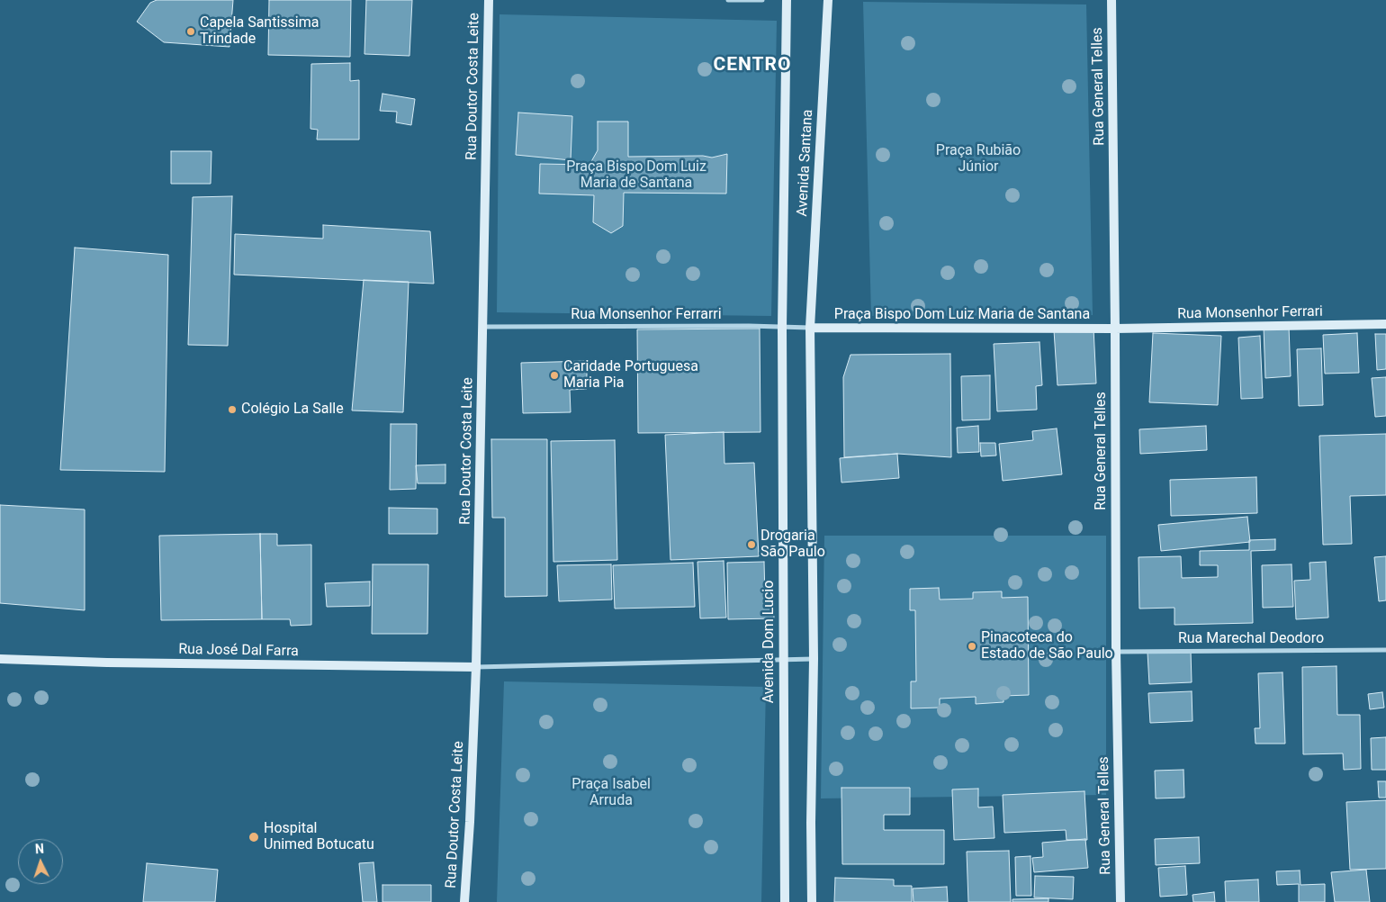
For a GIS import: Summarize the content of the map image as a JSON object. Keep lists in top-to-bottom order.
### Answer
{
  "streets": {
    "street": [
      "Rua Doutor Costa Leite",
      "Rua General Telles",
      "Avenida Santana",
      "Rua Monsenhor Ferrari",
      "Rua Monsenhor Ferrarri",
      "Praça Bispo Dom Luiz Maria de Santana",
      "Rua Marechal Deodoro",
      "Avenida Dom Lucio",
      "Rua José Dal Farra"
    ]
  },
  "crossings": [
    ["Rua Doutor Costa Leite", "Rua Monsenhor Ferrarri"],
    ["Rua Doutor Costa Leite", "Rua José Dal Farra"],
    ["Rua General Telles", "Rua Monsenhor Ferrari"],
    ["Rua General Telles", "Praça Bispo Dom Luiz Maria de Santana"],
    ["Rua General Telles", "Rua Marechal Deodoro"],
    ["Avenida Santana", "Rua Monsenhor Ferrarri"],
    ["Avenida Santana", "Praça Bispo Dom Luiz Maria de Santana"],
    ["Avenida Santana", "Avenida Dom Lucio"],
    ["Rua Monsenhor Ferrari", "Praça Bispo Dom Luiz Maria de Santana"],
    ["Rua Monsenhor Ferrarri", "Praça Bispo Dom Luiz Maria de Santana"],
    ["Rua Monsenhor Ferrarri", "Avenida Dom Lucio"]
  ],
  "districts": ["CENTRO"],
  "parks": ["Praça Rubião Júnior", "Praça Bispo Dom Luiz Maria de Santana", "Praça Isabel Arruda"],
  "places": [
    "Capela Santissima Trindade",
    "Caridade Portuguesa Maria Pia",
    "Colégio La Salle",
    "Drogaria São Paulo",
    "Pinacoteca do Estado de São Paulo",
    "Hospital Unimed Botucatu"
  ],
  "north": "top"
}
